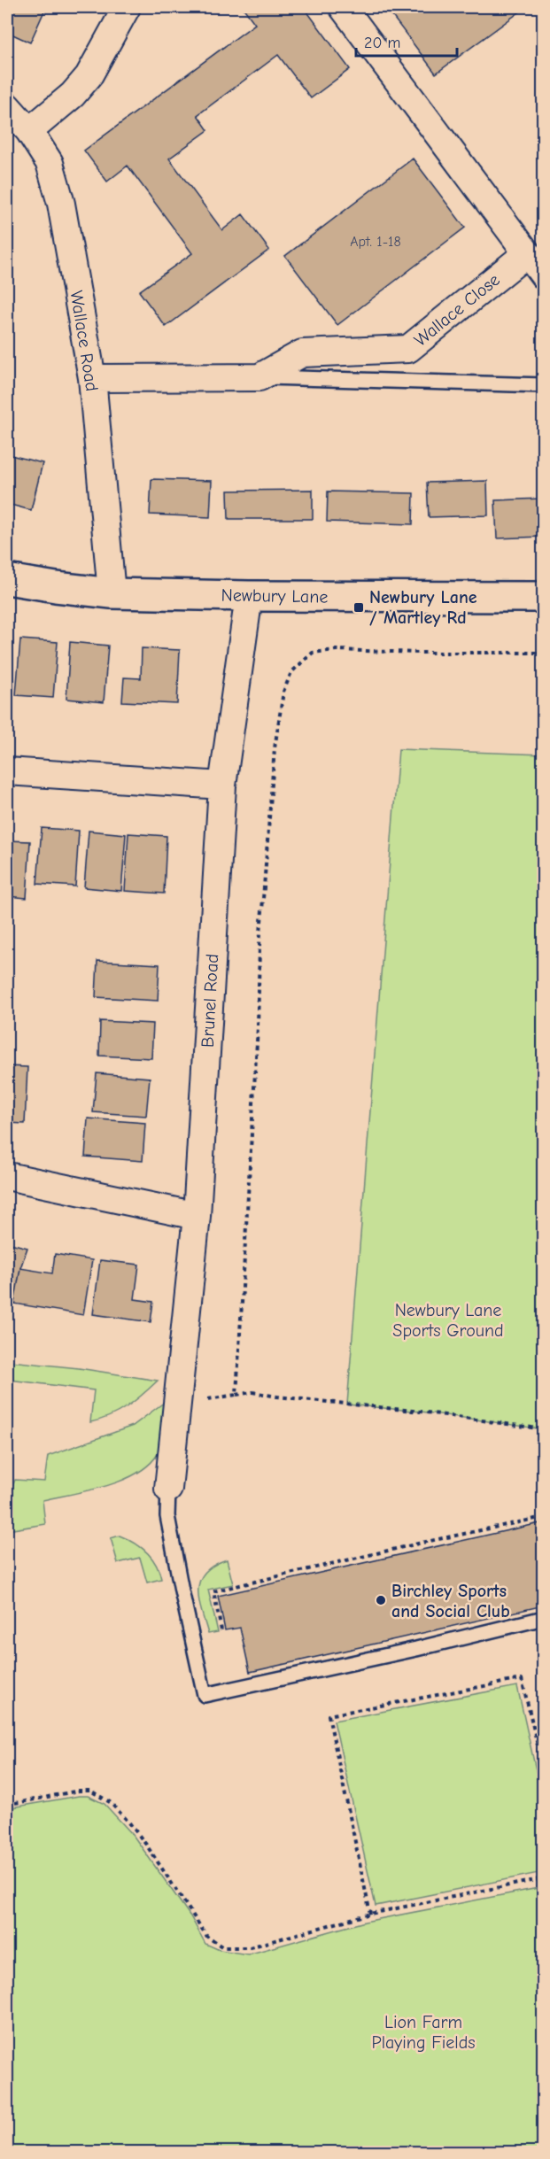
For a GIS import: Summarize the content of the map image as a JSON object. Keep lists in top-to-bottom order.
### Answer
{
  "streets": {
    "street": [
      "Wallace Close",
      "Wallace Road",
      "Newbury Lane",
      "Brunel Road"
    ]
  },
  "crossings": [
    ["Wallace Close", "Wallace Road"],
    ["Wallace Road", "Newbury Lane"],
    ["Newbury Lane", "Brunel Road"]
  ],
  "parks": ["Newbury Lane Sports Ground", "Lion Farm Playing Fields"],
  "places": {
    "transit": ["Newbury Lane / Martley Rd"],
    "other": ["Birchley Sports and Social Club"]
  },
  "house_numbers": ["Apt. 1-18"],
  "scale_bar": "20 m"
}
